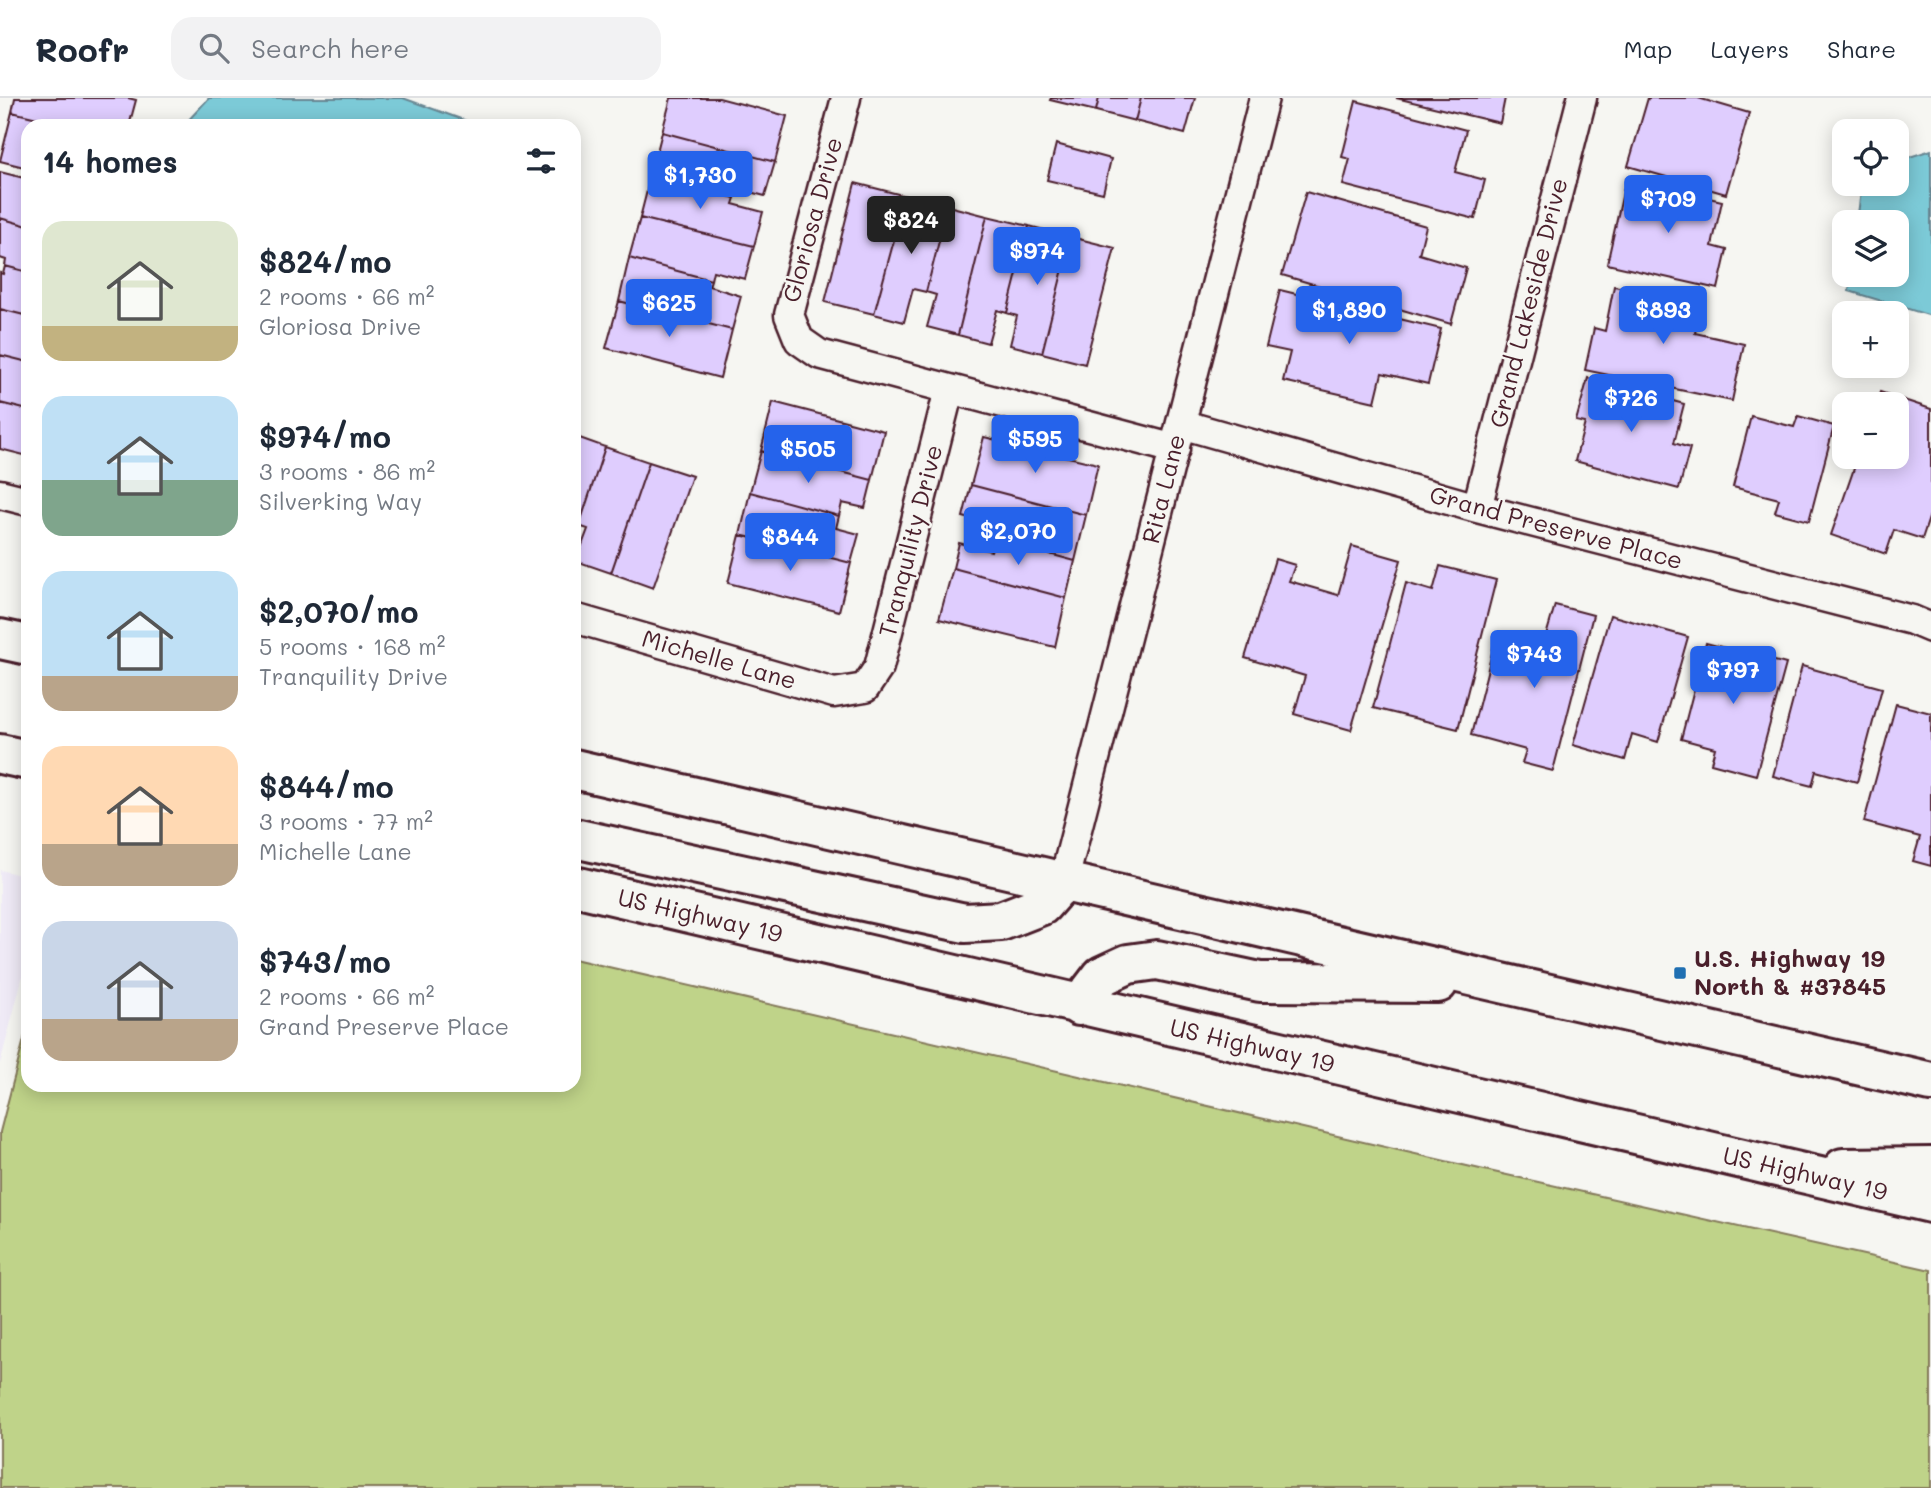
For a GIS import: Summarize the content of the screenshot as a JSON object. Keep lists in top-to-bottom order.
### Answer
{
  "streets": {
    "highway": ["US Highway 19"],
    "street": [
      "Gloriosa Drive",
      "Grand Lakeside Drive",
      "Rita Lane",
      "Grand Preserve Place",
      "Tranquility Drive",
      "Michelle Lane"
    ]
  },
  "crossings": [
    ["Gloriosa Drive", "Grand Preserve Place"],
    ["Grand Lakeside Drive", "Grand Preserve Place"],
    ["Rita Lane", "Grand Preserve Place"],
    ["Grand Preserve Place", "Tranquility Drive"],
    ["Tranquility Drive", "Michelle Lane"]
  ],
  "places": {
    "transit": ["U.S. Highway 19 North & #37845"]
  },
  "page": {
    "header": "Roofr",
    "search": "Search here",
    "nav": ["Map", "Layers", "Share"],
    "map_buttons": ["+", "−"],
    "heading": "14 homes",
    "price": [
      "$1,730",
      "$709",
      "$824",
      "$974",
      "$625",
      "$1,890",
      "$893",
      "$726",
      "$595",
      "$505",
      "$2,070",
      "$844",
      "$743",
      "$797"
    ],
    "list": [
      {
        "name": "$824/mo",
        "note": "2 rooms · 66 m² · Gloriosa Drive"
      },
      {
        "name": "$974/mo",
        "note": "3 rooms · 86 m² · Silverking Way"
      },
      {
        "name": "$2,070/mo",
        "note": "5 rooms · 168 m² · Tranquility Drive"
      },
      {
        "name": "$844/mo",
        "note": "3 rooms · 77 m² · Michelle Lane"
      },
      {
        "name": "$743/mo",
        "note": "2 rooms · 66 m² · Grand Preserve Place"
      }
    ]
  }
}
